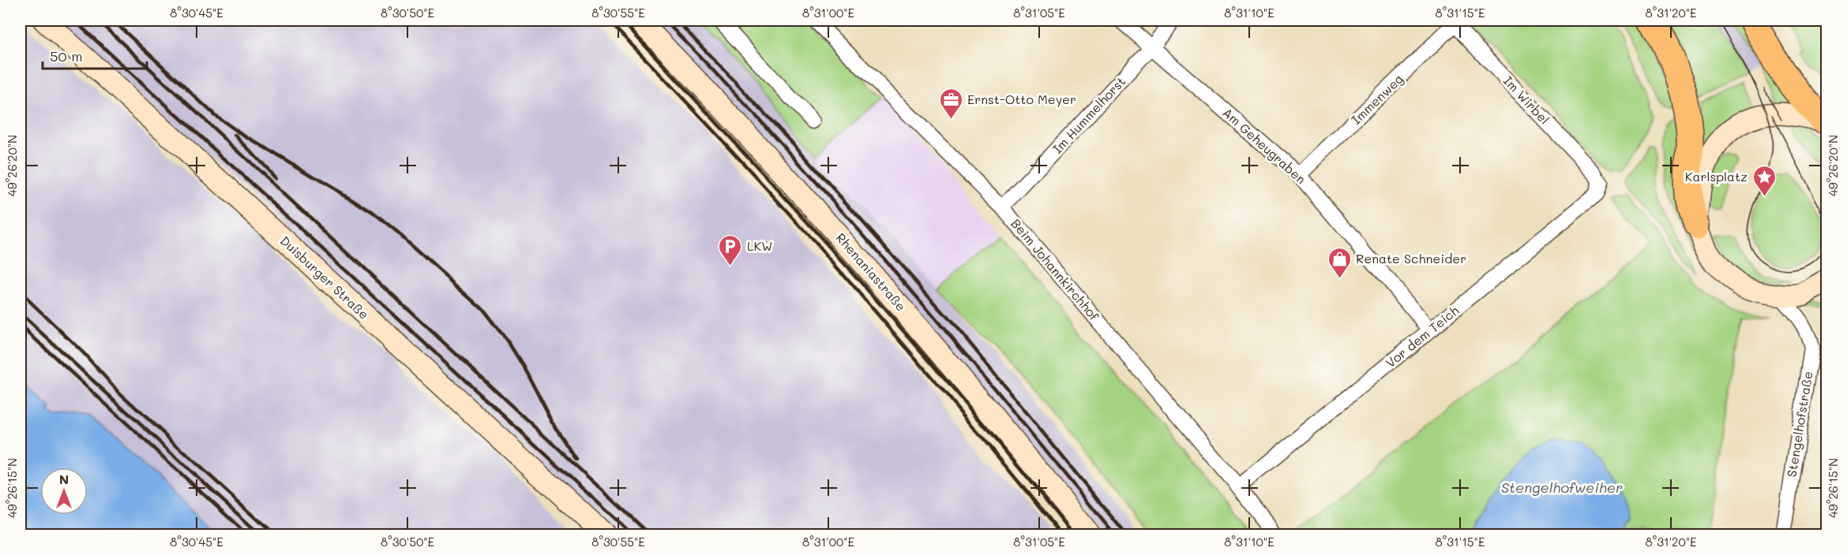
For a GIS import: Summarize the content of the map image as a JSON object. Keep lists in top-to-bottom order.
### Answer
{
  "streets": {
    "street": [
      "Immenweg",
      "Im Wirbel",
      "Im Hummelhorst",
      "Am Geheugraben",
      "Beim Johannkirchhof",
      "Rhenaniastraße",
      "Duisburger Straße",
      "Vor dem Teich",
      "Stengelhofstraße"
    ]
  },
  "crossings": [
    ["Immenweg", "Im Wirbel"],
    ["Immenweg", "Am Geheugraben"],
    ["Im Wirbel", "Vor dem Teich"],
    ["Im Hummelhorst", "Am Geheugraben"],
    ["Im Hummelhorst", "Beim Johannkirchhof"],
    ["Am Geheugraben", "Vor dem Teich"],
    ["Beim Johannkirchhof", "Vor dem Teich"]
  ],
  "water": ["Stengelhofweiher"],
  "places": {
    "office": ["Ernst-Otto Meyer"],
    "place": ["Karlsplatz"],
    "parking": ["LKW"],
    "shop": ["Renate Schneider"]
  },
  "scale_bar": "50 m",
  "north": "top",
  "coordinates": [
    "8°30'45\"E",
    "8°30'50\"E",
    "8°30'55\"E",
    "8°31'00\"E",
    "8°31'05\"E",
    "8°31'10\"E",
    "8°31'15\"E",
    "8°31'20\"E",
    "49°26'20\"N",
    "49°26'15\"N"
  ]
}
